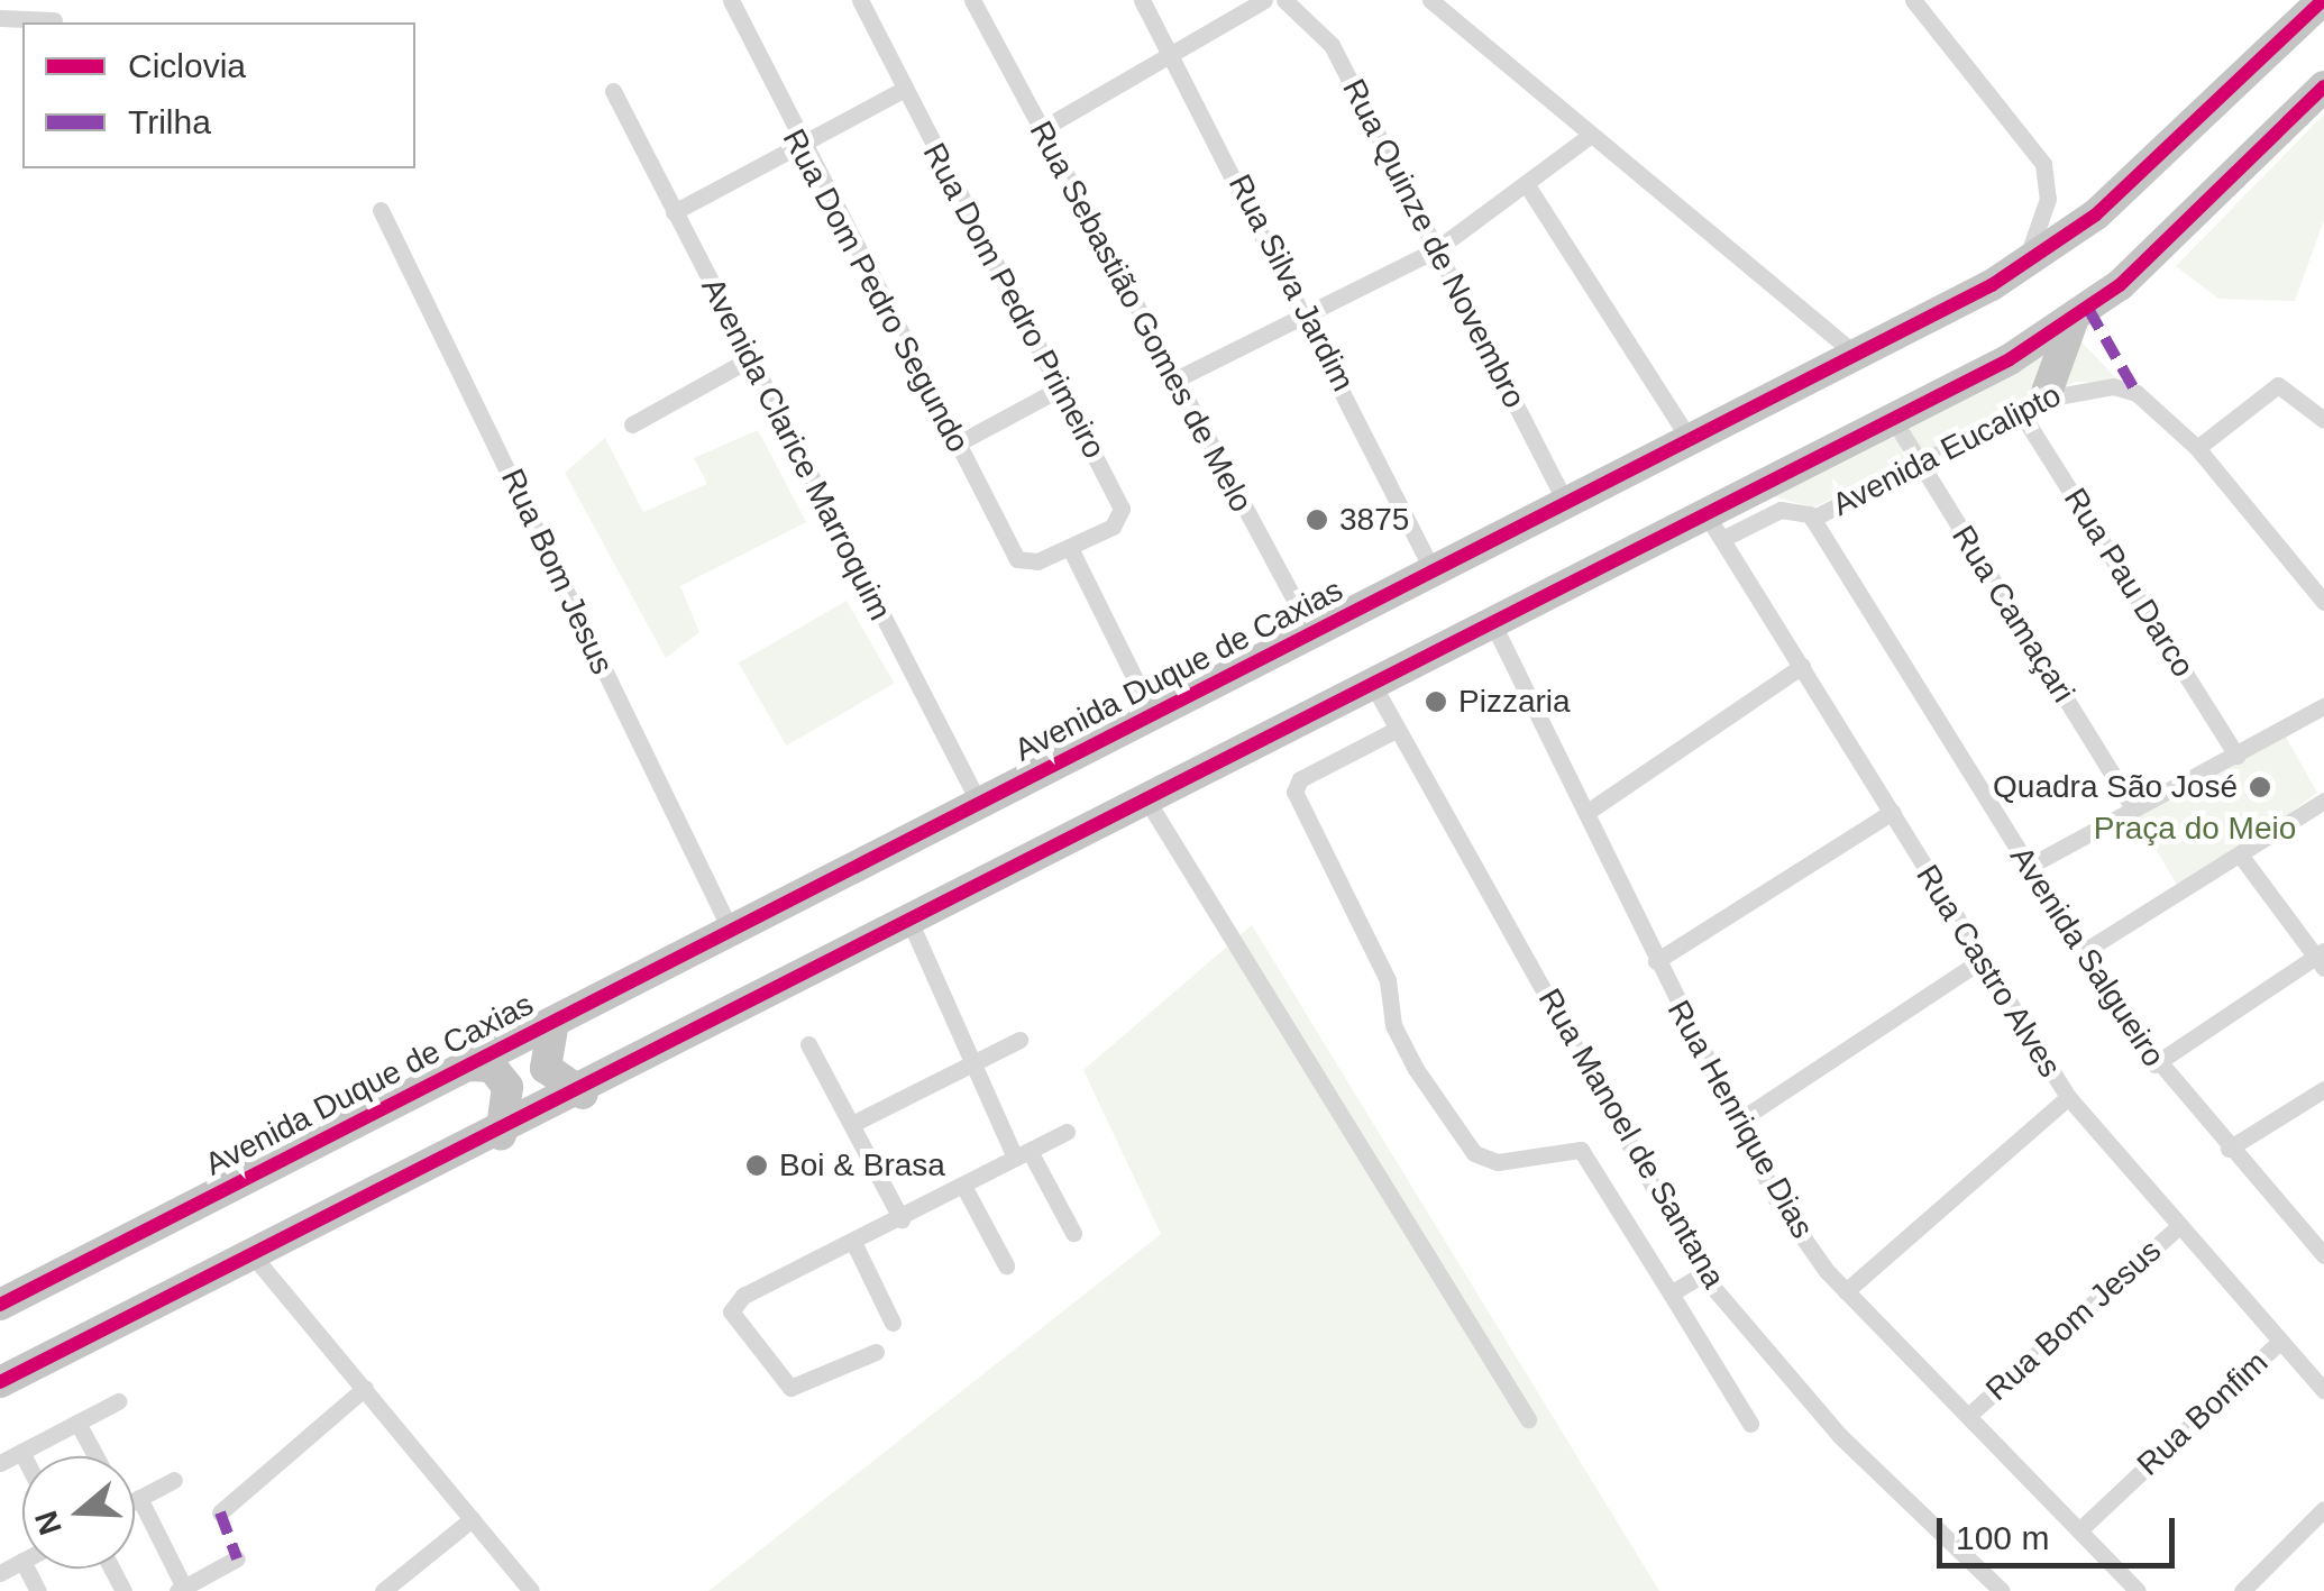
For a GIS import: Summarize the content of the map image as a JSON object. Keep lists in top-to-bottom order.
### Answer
{
  "streets": {
    "highway": ["Avenida Duque de Caxias"],
    "street": [
      "Rua Quinze de Novembro",
      "Rua Silva Jardim",
      "Rua Dom Pedro Segundo",
      "Rua Dom Pedro Primeiro",
      "Rua Sebastião Gomes de Melo",
      "Avenida Clarice Marroquim",
      "Avenida Eucalipto",
      "Rua Bom Jesus",
      "Rua Pau Darco",
      "Rua Camaçari",
      "Avenida Salgueiro",
      "Rua Castro Alves",
      "Rua Henrique Dias",
      "Rua Manoel de Santana",
      "Rua Bonfim"
    ]
  },
  "crossings": [
    ["Rua Quinze de Novembro", "Avenida Duque de Caxias"],
    ["Rua Silva Jardim", "Avenida Duque de Caxias"],
    ["Rua Dom Pedro Segundo", "Rua Dom Pedro Primeiro"],
    ["Rua Sebastião Gomes de Melo", "Avenida Duque de Caxias"],
    ["Avenida Clarice Marroquim", "Avenida Duque de Caxias"],
    ["Avenida Eucalipto", "Rua Pau Darco"],
    ["Avenida Eucalipto", "Rua Camaçari"],
    ["Avenida Eucalipto", "Avenida Salgueiro"],
    ["Rua Bom Jesus", "Avenida Duque de Caxias"],
    ["Rua Bom Jesus", "Rua Castro Alves"],
    ["Rua Bom Jesus", "Rua Henrique Dias"],
    ["Rua Castro Alves", "Rua Bonfim"],
    ["Rua Henrique Dias", "Rua Bonfim"]
  ],
  "parks": ["Praça do Meio"],
  "places": [
    "3875",
    "Pizzaria",
    "Quadra São José",
    "Boi & Brasa"
  ],
  "legend": ["Ciclovia", "Trilha"],
  "scale_bar": "100 m",
  "north": "left"
}
